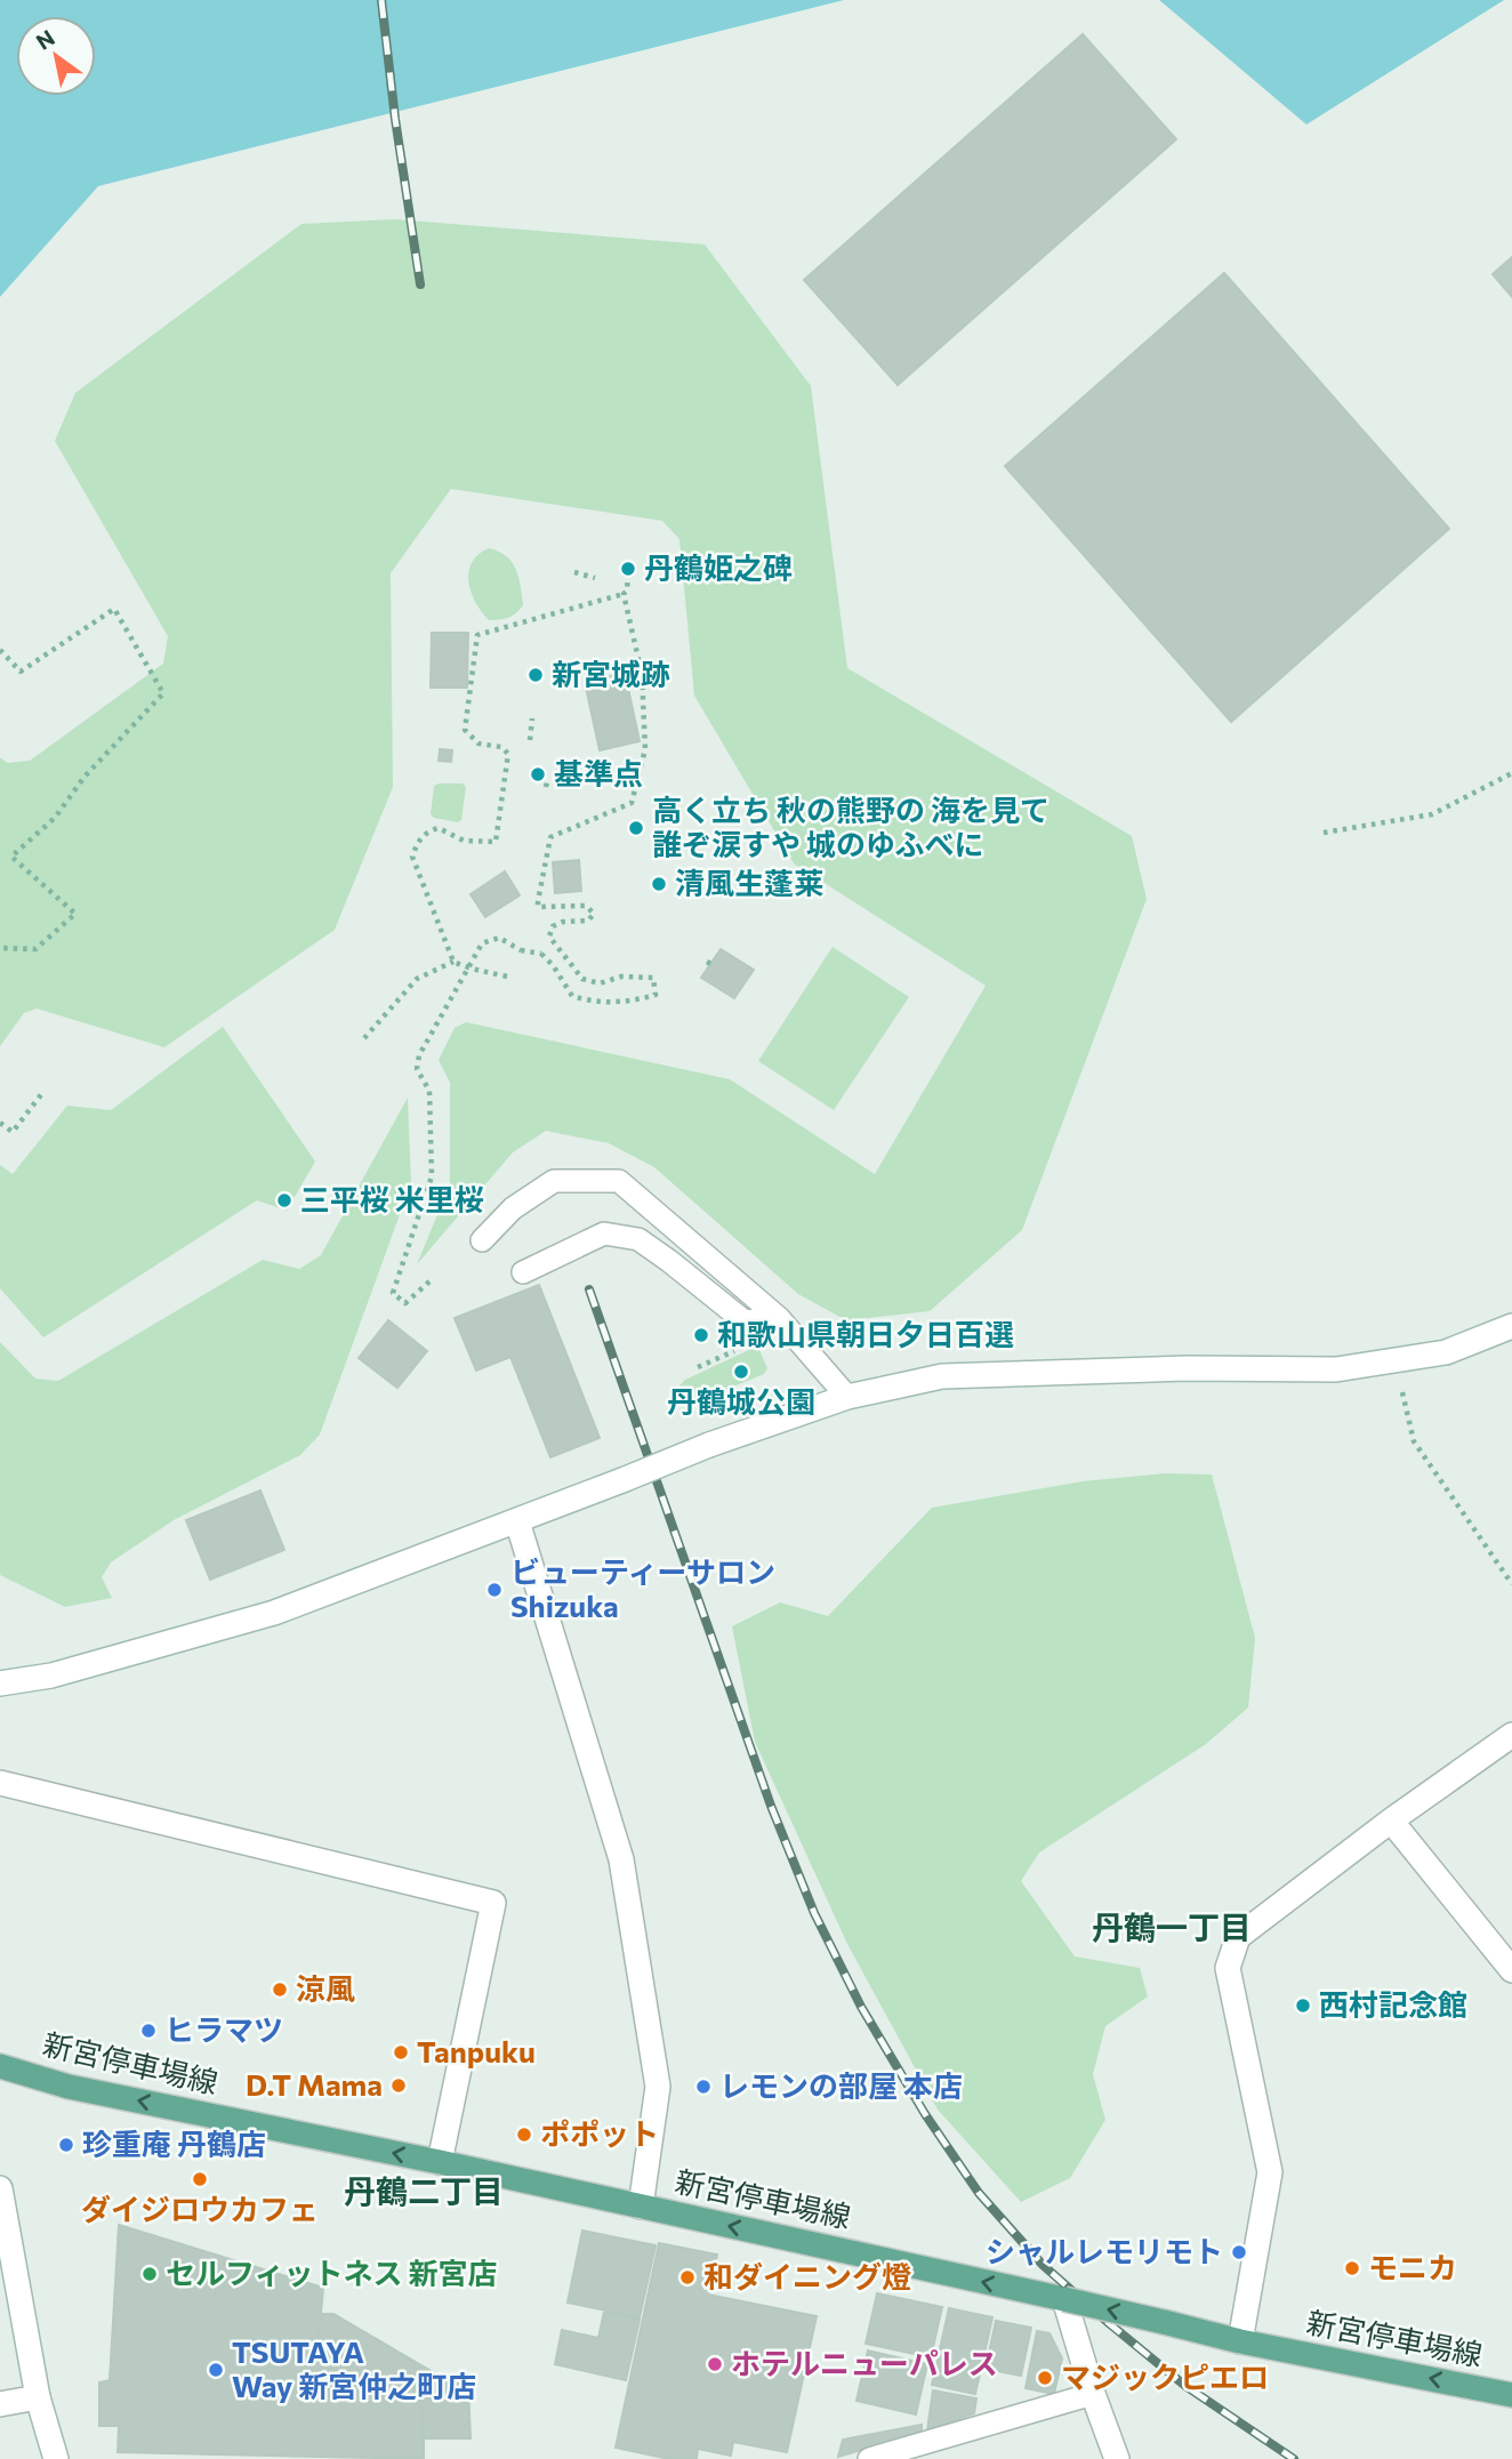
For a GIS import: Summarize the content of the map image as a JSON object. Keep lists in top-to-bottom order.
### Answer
{
  "streets": {
    "main road": ["新宮停車場線"]
  },
  "one_way": ["新宮停車場線"],
  "districts": ["丹鶴一丁目", "丹鶴二丁目"],
  "places": [
    "丹鶴姫之碑",
    "新宮城跡",
    "基準点",
    "高く立ち 秋の熊野の 海を見て 誰ぞ涙すや 城のゆふべに",
    "清風生蓬莱",
    "三平桜 米里桜",
    "和歌山県朝日夕日百選",
    "丹鶴城公園",
    "ビューティーサロン Shizuka",
    "涼風",
    "西村記念館",
    "ヒラマツ",
    "Tanpuku",
    "D.T Mama",
    "レモンの部屋 本店",
    "ポポット",
    "珍重庵 丹鶴店",
    "ダイジロウカフェ",
    "シャルレモリモト",
    "モニカ",
    "セルフィットネス 新宮店",
    "和ダイニング燈",
    "ホテルニューパレス",
    "TSUTAYA Way 新宮仲之町店",
    "マジックピエロ"
  ],
  "north": "top left"
}
